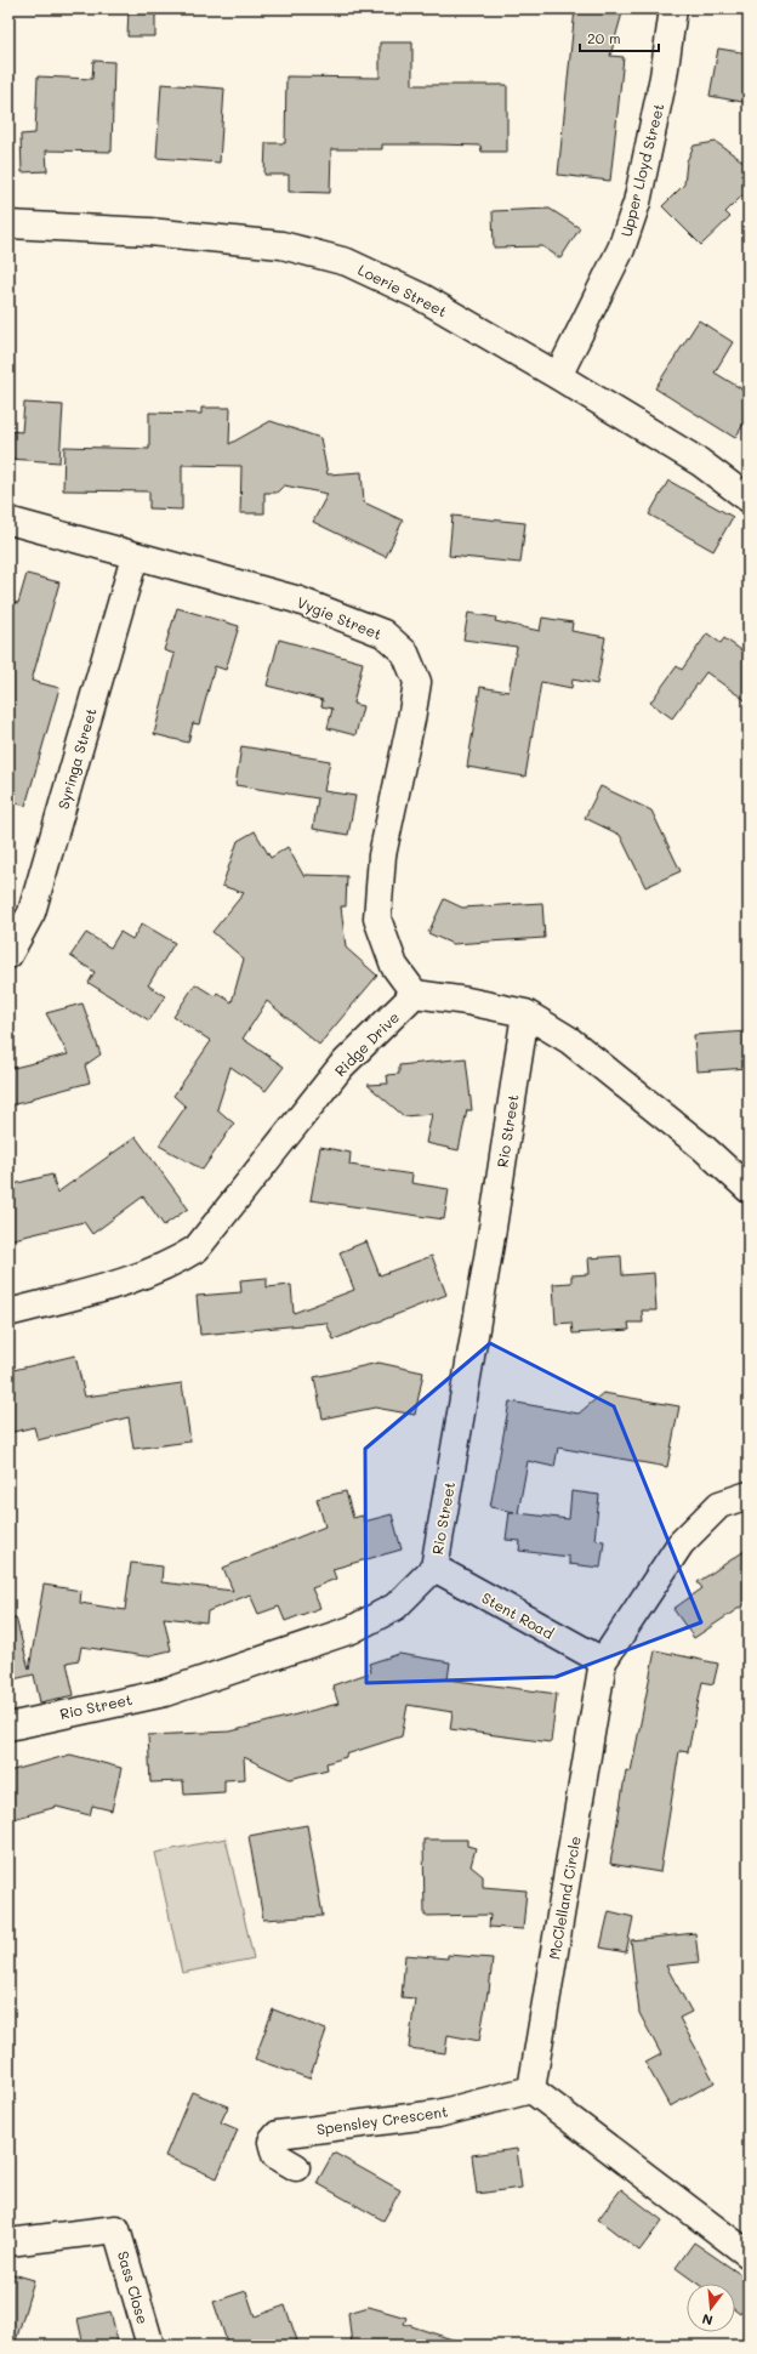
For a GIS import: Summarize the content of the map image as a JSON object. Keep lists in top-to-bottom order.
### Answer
{
  "streets": {
    "street": [
      "Upper Lloyd Street",
      "Loerie Street",
      "Vygie Street",
      "Syringa Street",
      "Ridge Drive",
      "Rio Street",
      "Stent Road",
      "McClelland Circle",
      "Spensley Crescent",
      "Sass Close"
    ]
  },
  "crossings": [
    ["Upper Lloyd Street", "Loerie Street"],
    ["Vygie Street", "Syringa Street"],
    ["Vygie Street", "Ridge Drive"],
    ["Rio Street", "Stent Road"],
    ["Stent Road", "McClelland Circle"],
    ["McClelland Circle", "Spensley Crescent"]
  ],
  "scale_bar": "20 m",
  "north": "bottom"
}
